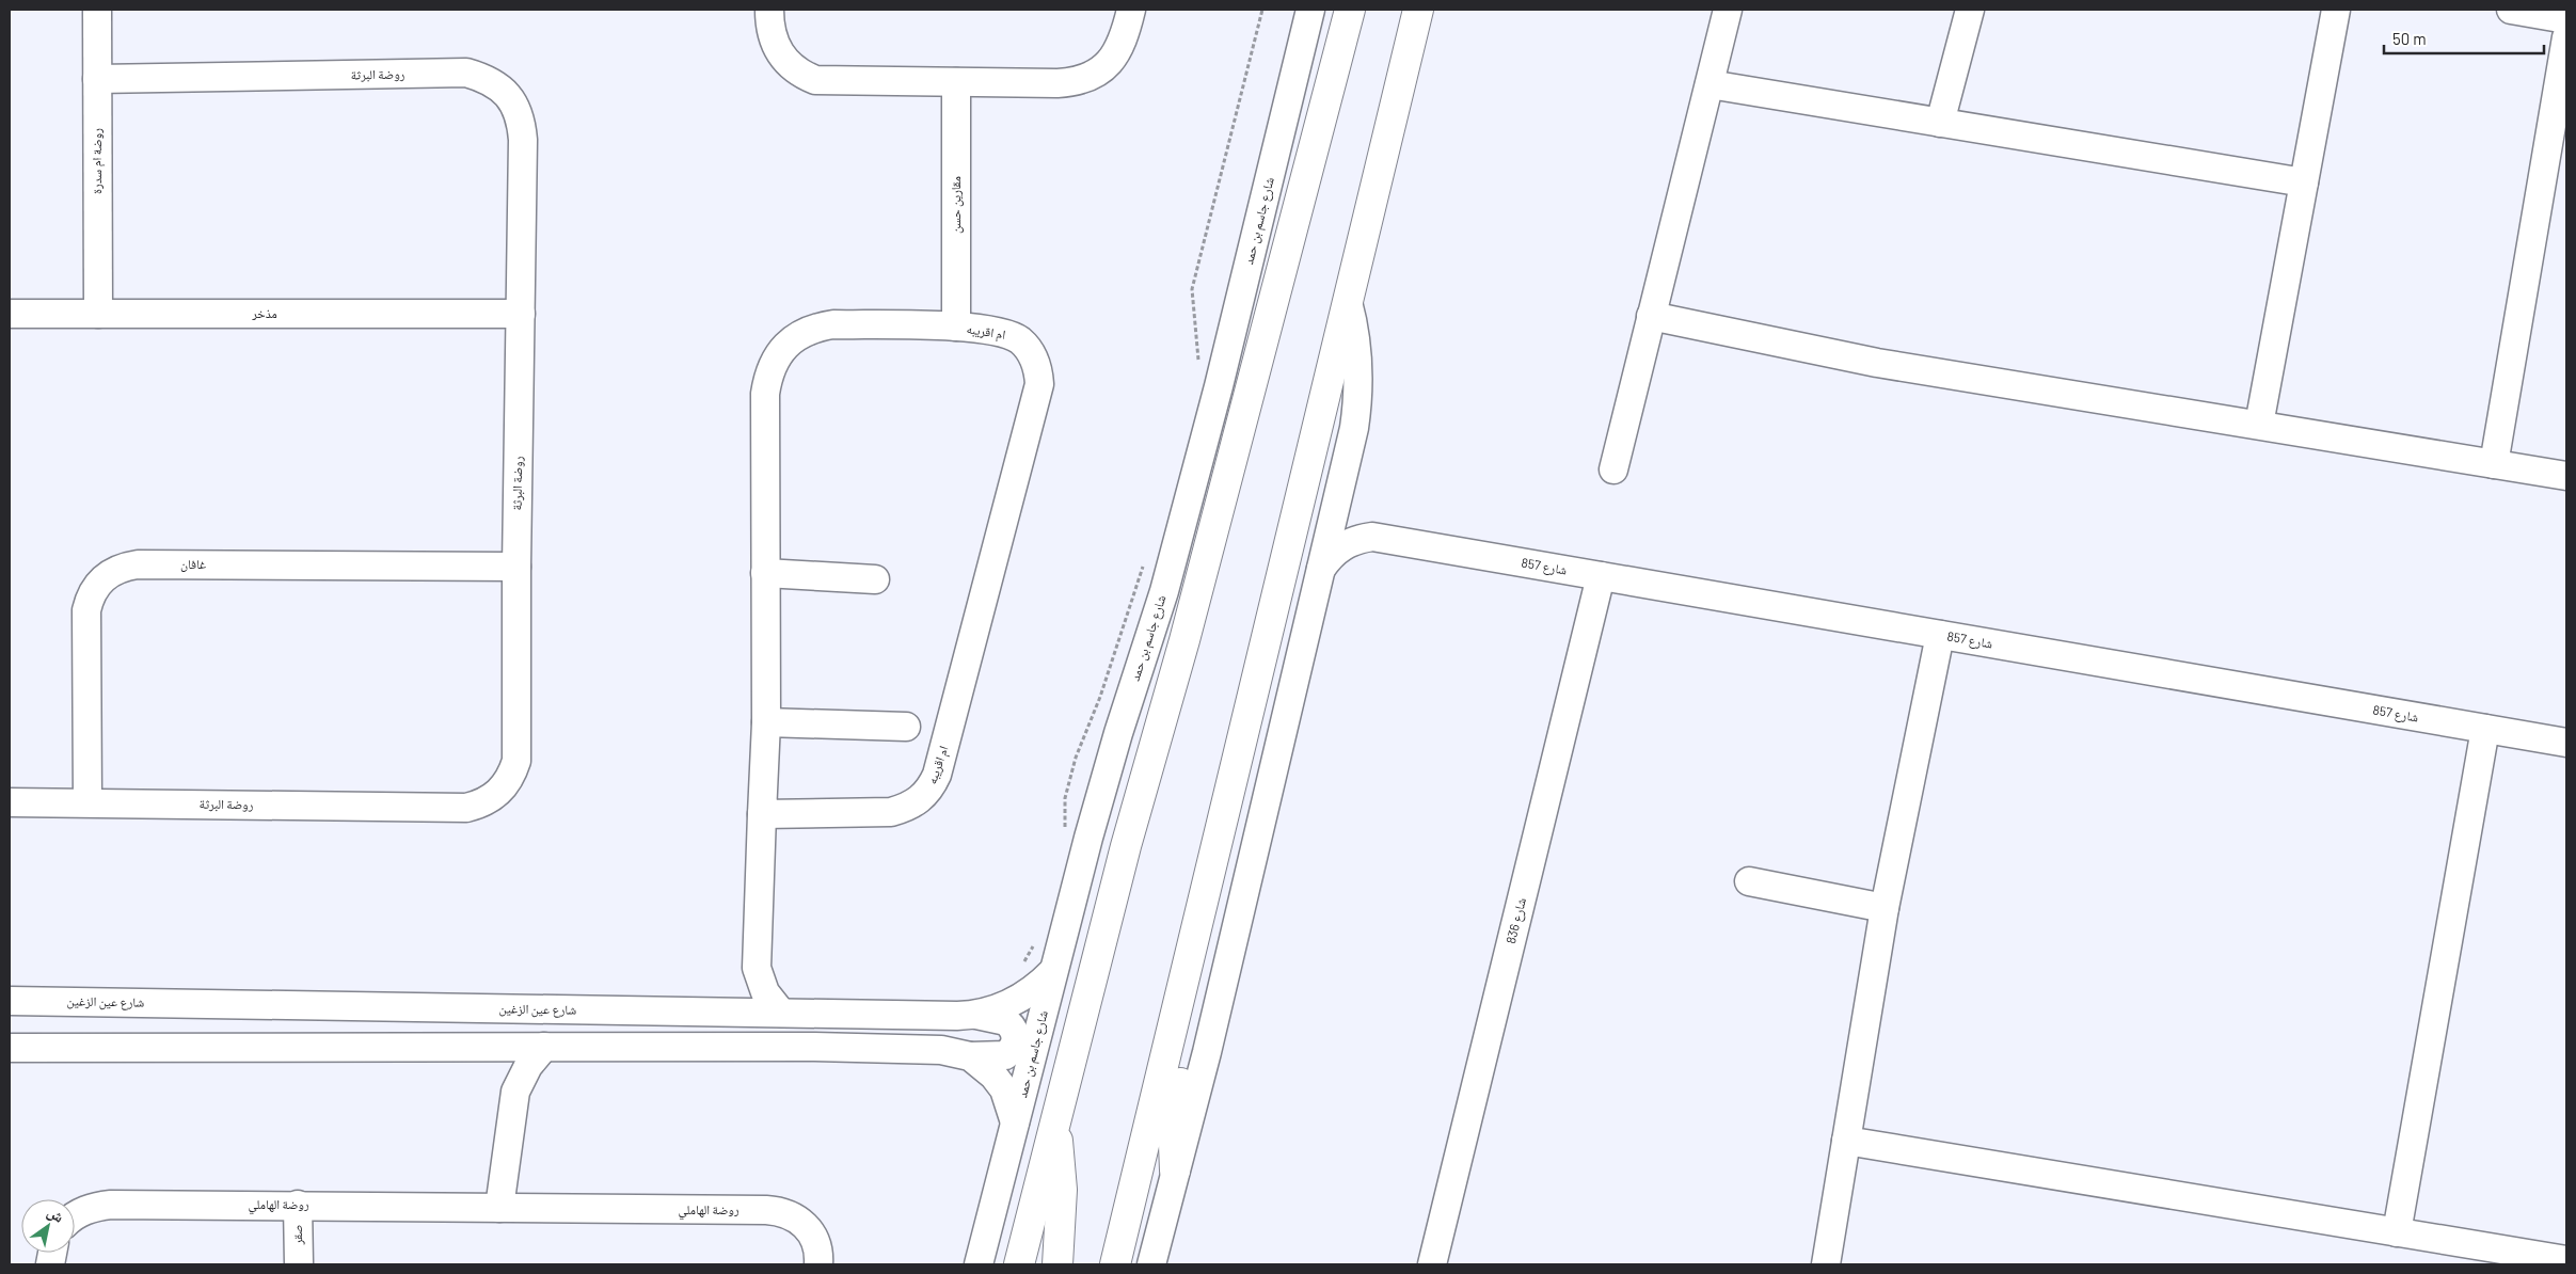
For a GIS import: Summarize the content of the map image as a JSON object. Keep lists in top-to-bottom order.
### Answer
{
  "streets": {
    "street": [
      "روضة البرثة",
      "روضة ام سدرة",
      "مقارين حسن",
      "شارع جاسم بن حمد",
      "مذخر",
      "ام اقريبه",
      "غافان",
      "شارع 857",
      "شارع 836",
      "شارع عين الزغين",
      "روضة الهاملي",
      "صقر"
    ]
  },
  "crossings": [
    ["روضة البرثة", "روضة ام سدرة"],
    ["روضة البرثة", "مذخر"],
    ["روضة البرثة", "غافان"],
    ["روضة ام سدرة", "مذخر"],
    ["مقارين حسن", "ام اقريبه"],
    ["شارع جاسم بن حمد", "شارع عين الزغين"],
    ["ام اقريبه", "شارع عين الزغين"],
    ["شارع 857", "شارع 836"],
    ["روضة الهاملي", "صقر"]
  ],
  "scale_bar": "50 m",
  "north": "top right"
}
